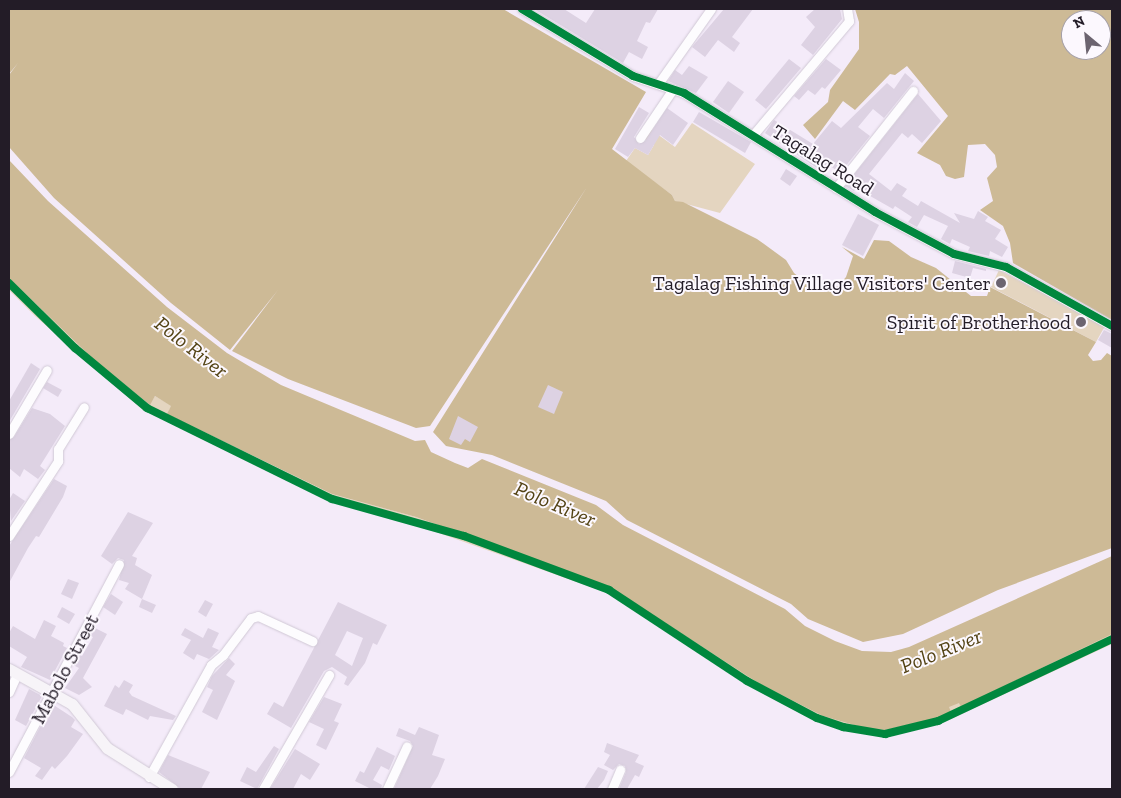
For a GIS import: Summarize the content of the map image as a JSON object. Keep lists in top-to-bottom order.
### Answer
{
  "streets": {
    "street": ["Tagalag Road", "Mabolo Street"]
  },
  "water": ["Polo River"],
  "places": ["Tagalag Fishing Village Visitors' Center", "Spirit of Brotherhood"],
  "north": "top left"
}
